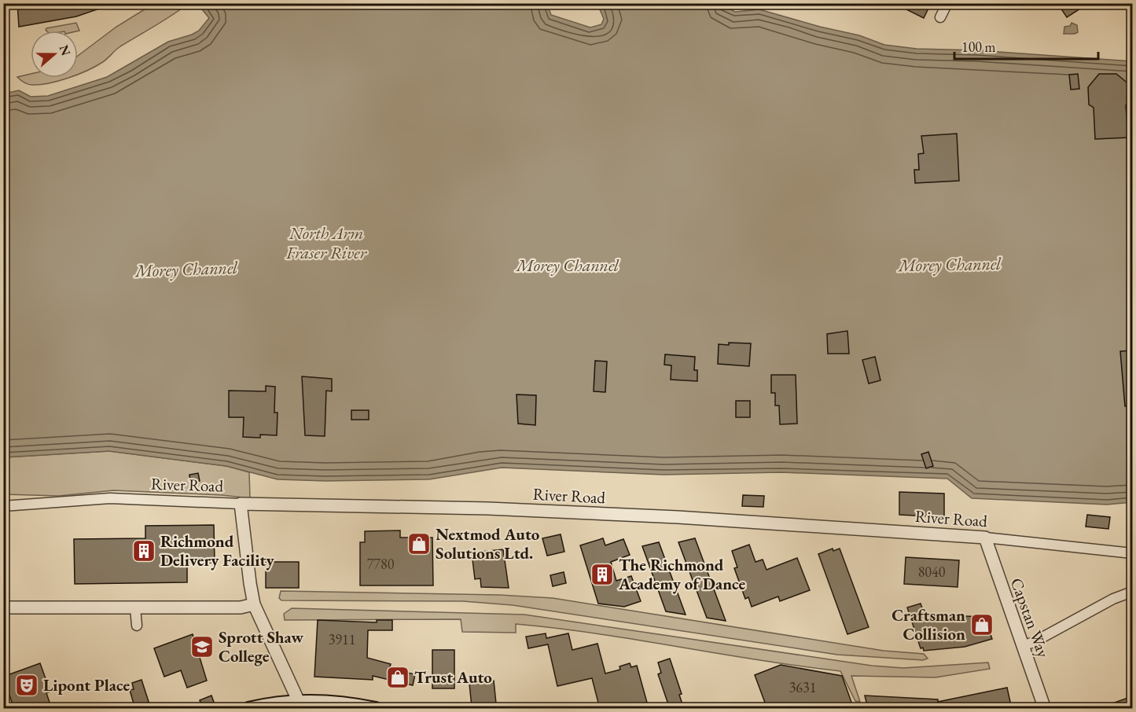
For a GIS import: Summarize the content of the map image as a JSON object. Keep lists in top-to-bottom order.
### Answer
{
  "streets": {
    "street": ["River Road", "Capstan Way"]
  },
  "crossings": [
    ["River Road", "Capstan Way"]
  ],
  "water": ["North Arm Fraser River", "Morey Channel"],
  "places": {
    "shop": ["Nextmod Auto Solutions Ltd.", "Craftsman Collision", "Trust Auto"],
    "building": ["Richmond Delivery Facility", "The Richmond Academy of Dance"],
    "school or university": ["Sprott Shaw College"],
    "theatre": ["Lipont Place"]
  },
  "house_numbers": [
    "7780",
    "8040",
    "3911",
    "3631"
  ],
  "scale_bar": "100 m",
  "north": "right"
}
